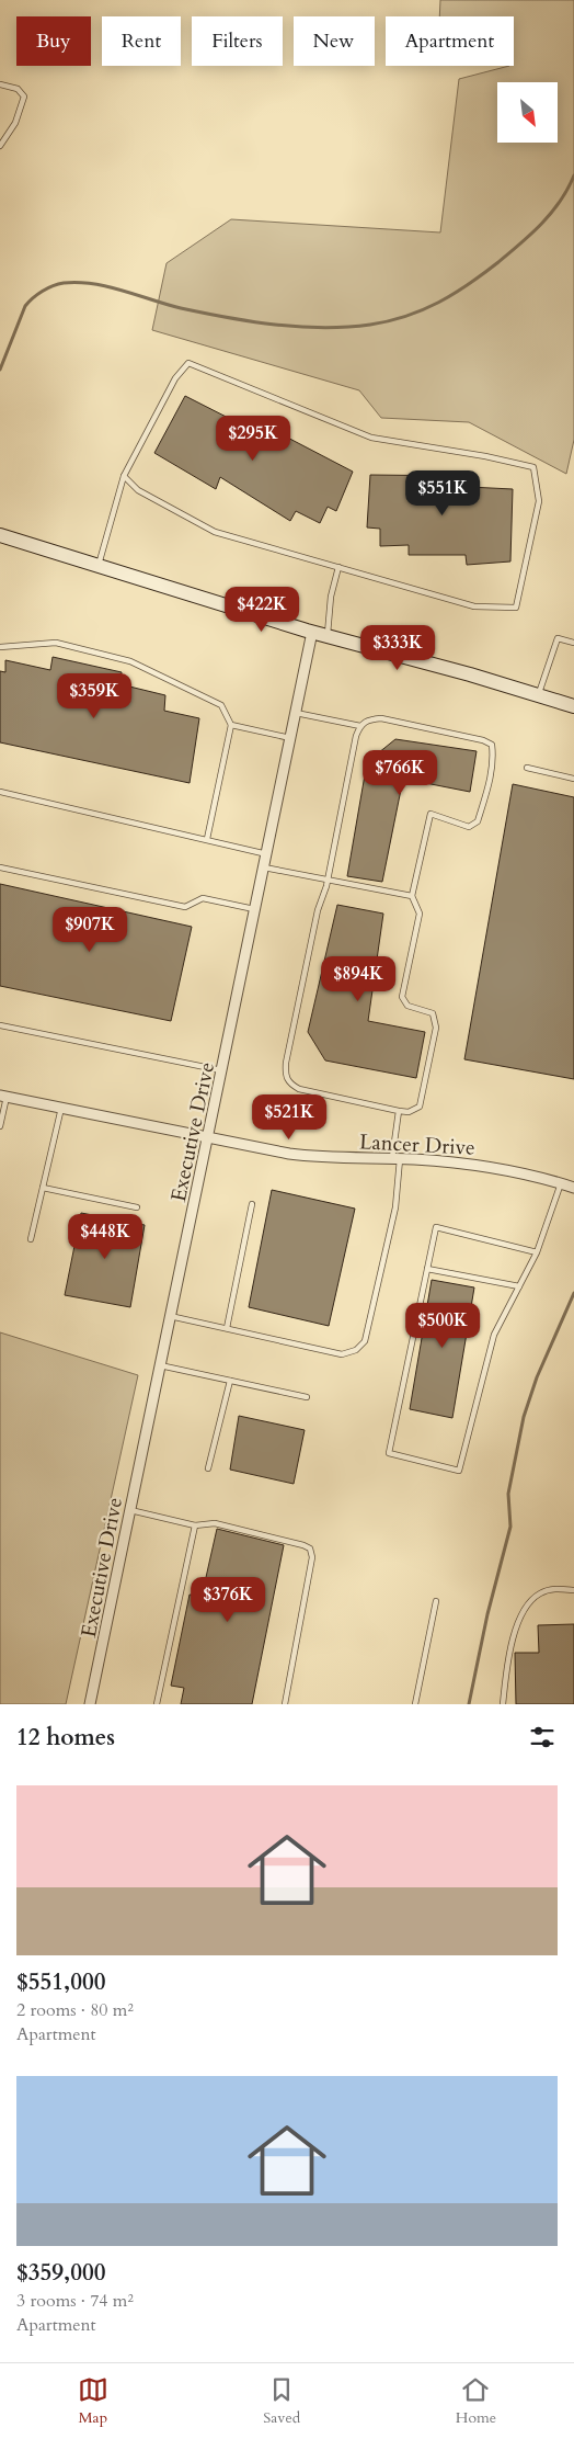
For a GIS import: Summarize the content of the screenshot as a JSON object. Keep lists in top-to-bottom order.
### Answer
{
  "streets": {
    "street": ["Executive Drive", "Lancer Drive"]
  },
  "crossings": [
    ["Executive Drive", "Lancer Drive"]
  ],
  "north": "bottom right",
  "page": {
    "chip": [
      "Buy",
      "Rent",
      "Filters",
      "New",
      "Apartment"
    ],
    "price": [
      "$295K",
      "$551K",
      "$422K",
      "$333K",
      "$359K",
      "$766K",
      "$907K",
      "$894K",
      "$521K",
      "$448K",
      "$500K",
      "$376K"
    ],
    "heading": "12 homes",
    "list": [
      {
        "name": "$551,000",
        "note": "2 rooms · 80 m² · Apartment"
      },
      {
        "name": "$359,000",
        "note": "3 rooms · 74 m² · Apartment"
      }
    ],
    "tabs": ["Map", "Saved", "Home"]
  }
}
